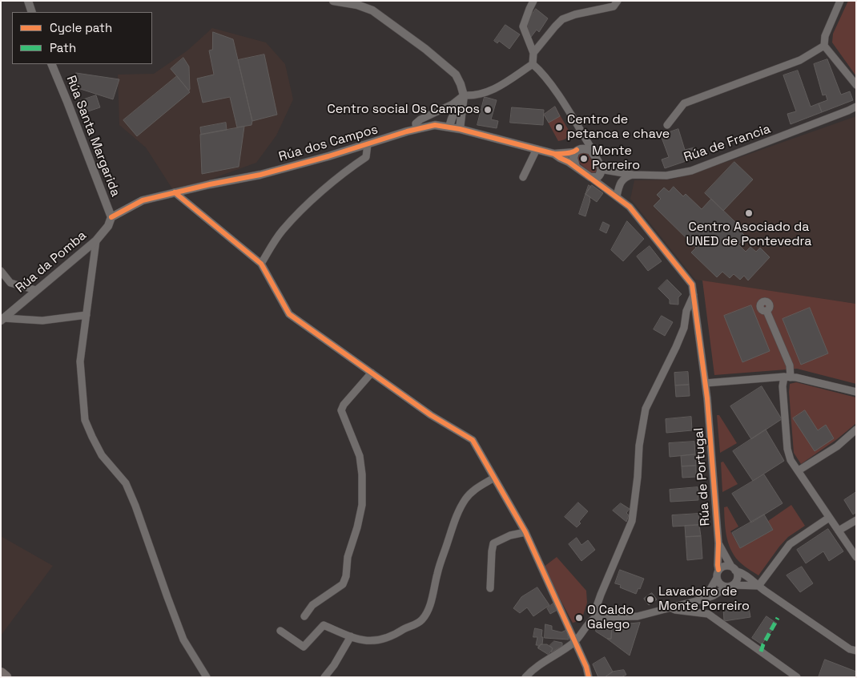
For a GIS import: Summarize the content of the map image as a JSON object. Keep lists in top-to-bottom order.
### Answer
{
  "streets": {
    "street": [
      "Rúa Santa Margarida",
      "Rúa dos Campos",
      "Rúa de Francia",
      "Rúa da Pomba",
      "Rúa de Portugal"
    ]
  },
  "crossings": [
    ["Rúa Santa Margarida", "Rúa dos Campos"],
    ["Rúa Santa Margarida", "Rúa da Pomba"],
    ["Rúa dos Campos", "Rúa de Francia"],
    ["Rúa dos Campos", "Rúa da Pomba"]
  ],
  "places": [
    "Centro social Os Campos",
    "Centro de petanca e chave",
    "Monte Porreiro",
    "Centro Asociado da UNED de Pontevedra",
    "Lavadoiro de Monte Porreiro",
    "O Caldo Galego"
  ],
  "legend": ["Cycle path", "Path"]
}
